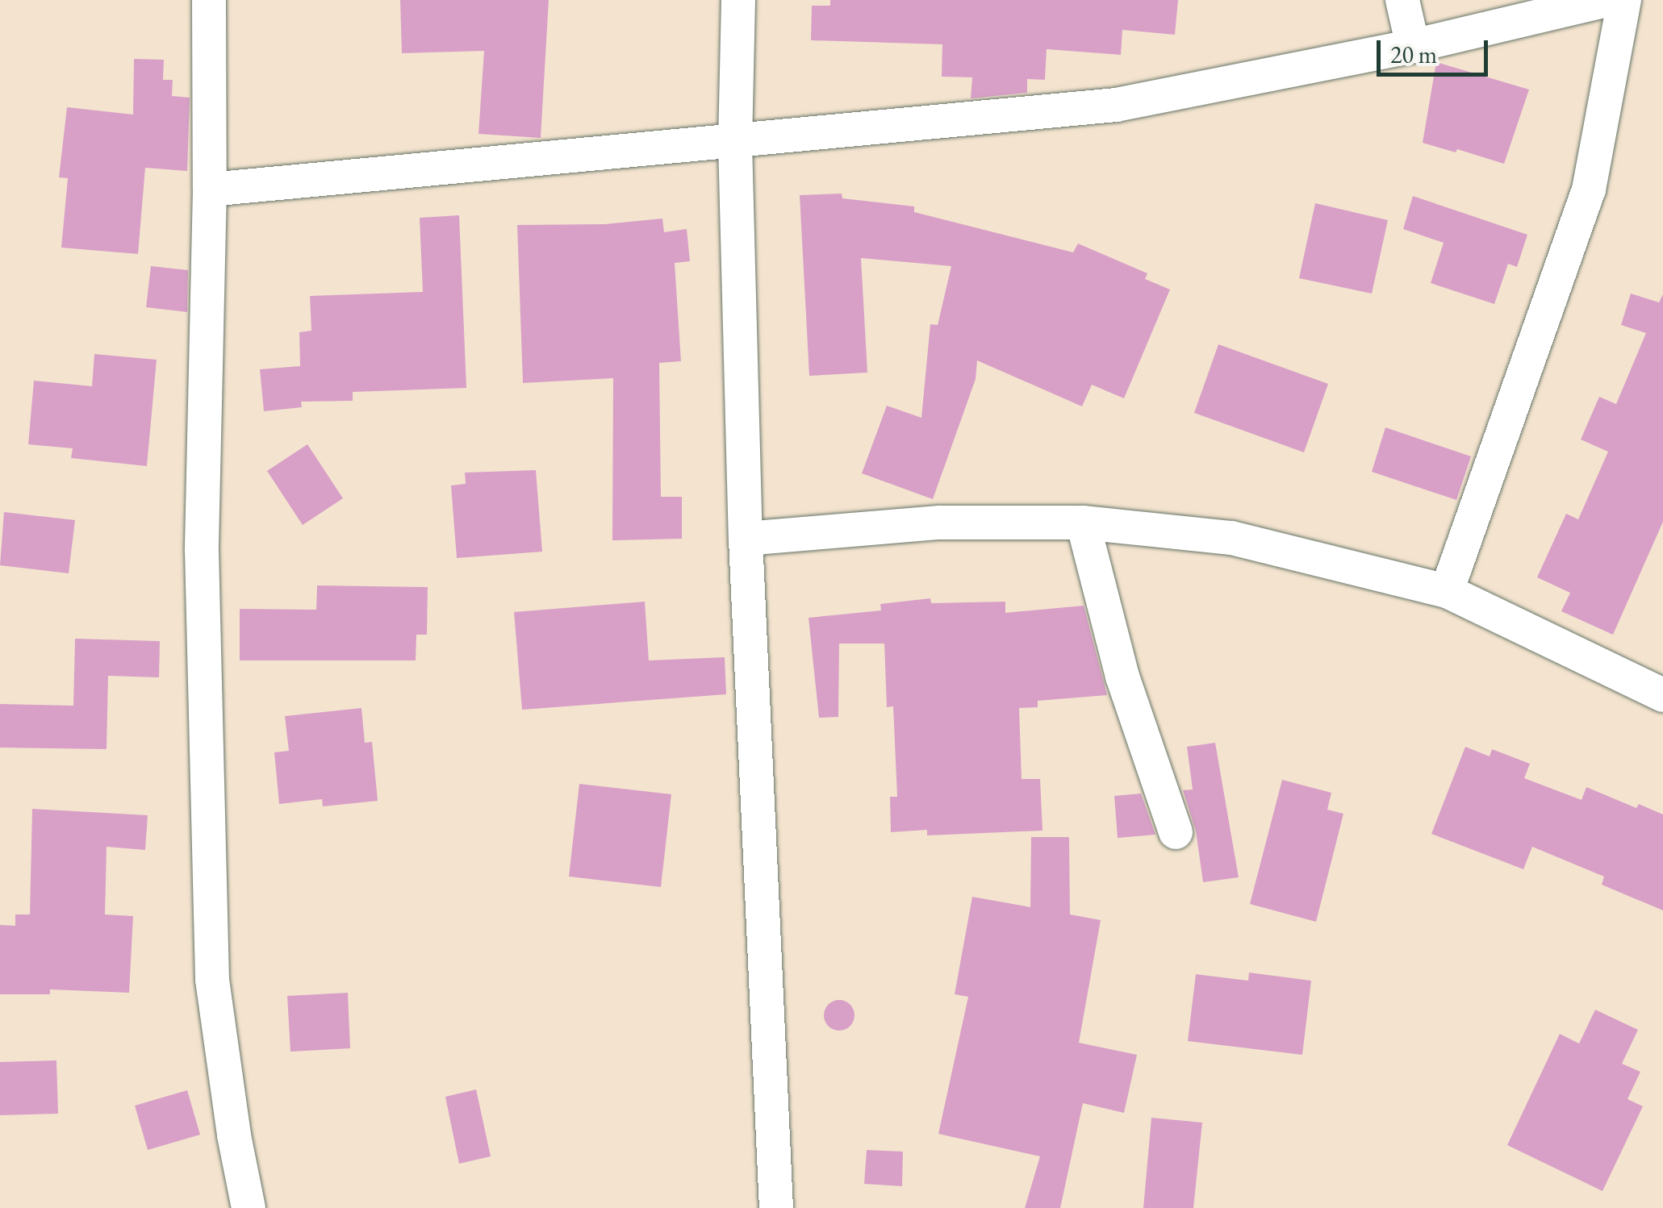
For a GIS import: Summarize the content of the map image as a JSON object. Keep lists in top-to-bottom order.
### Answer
{
  "scale_bar": "20 m"
}
